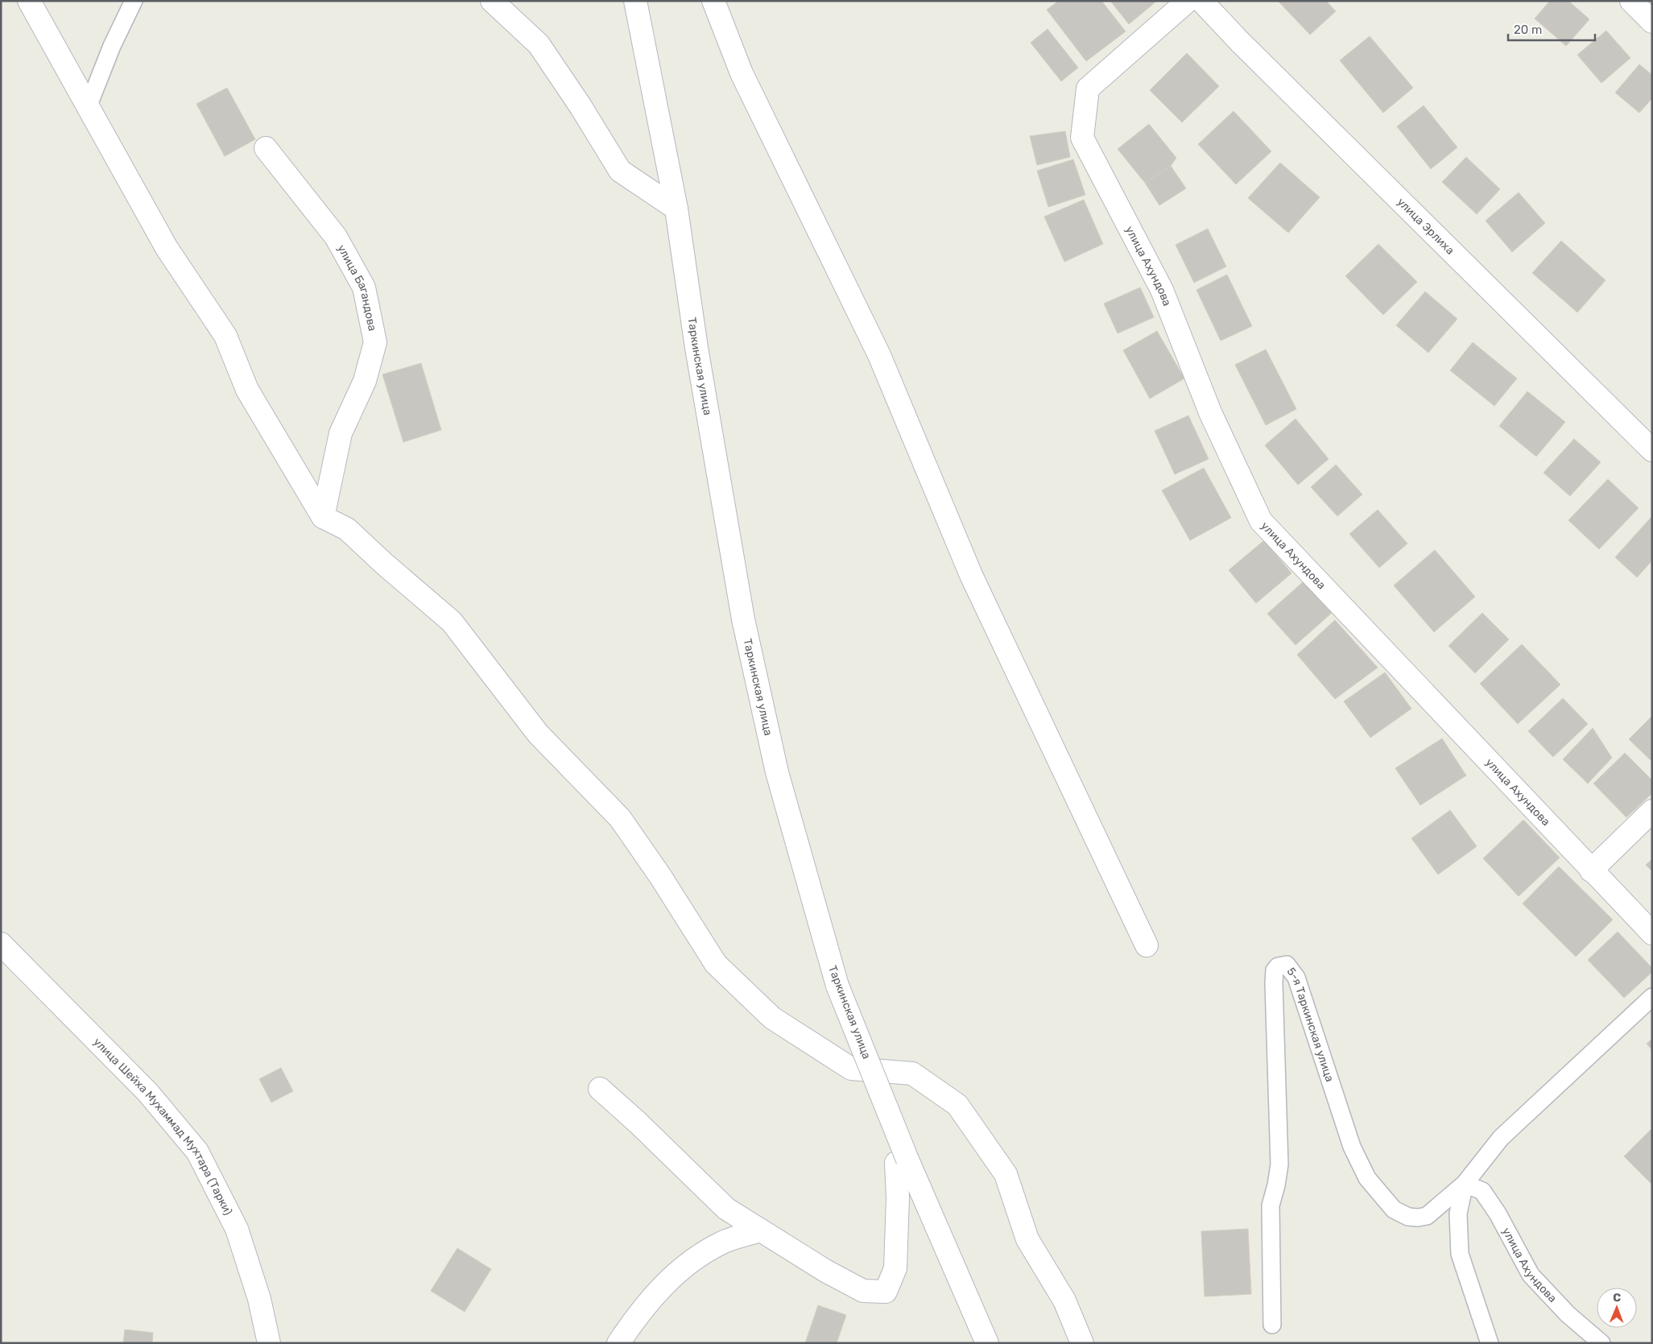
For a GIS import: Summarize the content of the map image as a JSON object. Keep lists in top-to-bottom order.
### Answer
{
  "streets": {
    "street": [
      "улица Эрлиха",
      "улица Ахундова",
      "улица Багандова",
      "Таркинская улица",
      "улица Шейха Мухаммад Мухтара (Тарки)"
    ],
    "lane": ["5-я Таркинская улица"]
  },
  "crossings": [
    ["улица Ахундова", "5-я Таркинская улица"]
  ],
  "scale_bar": "20 m",
  "north": "top"
}
